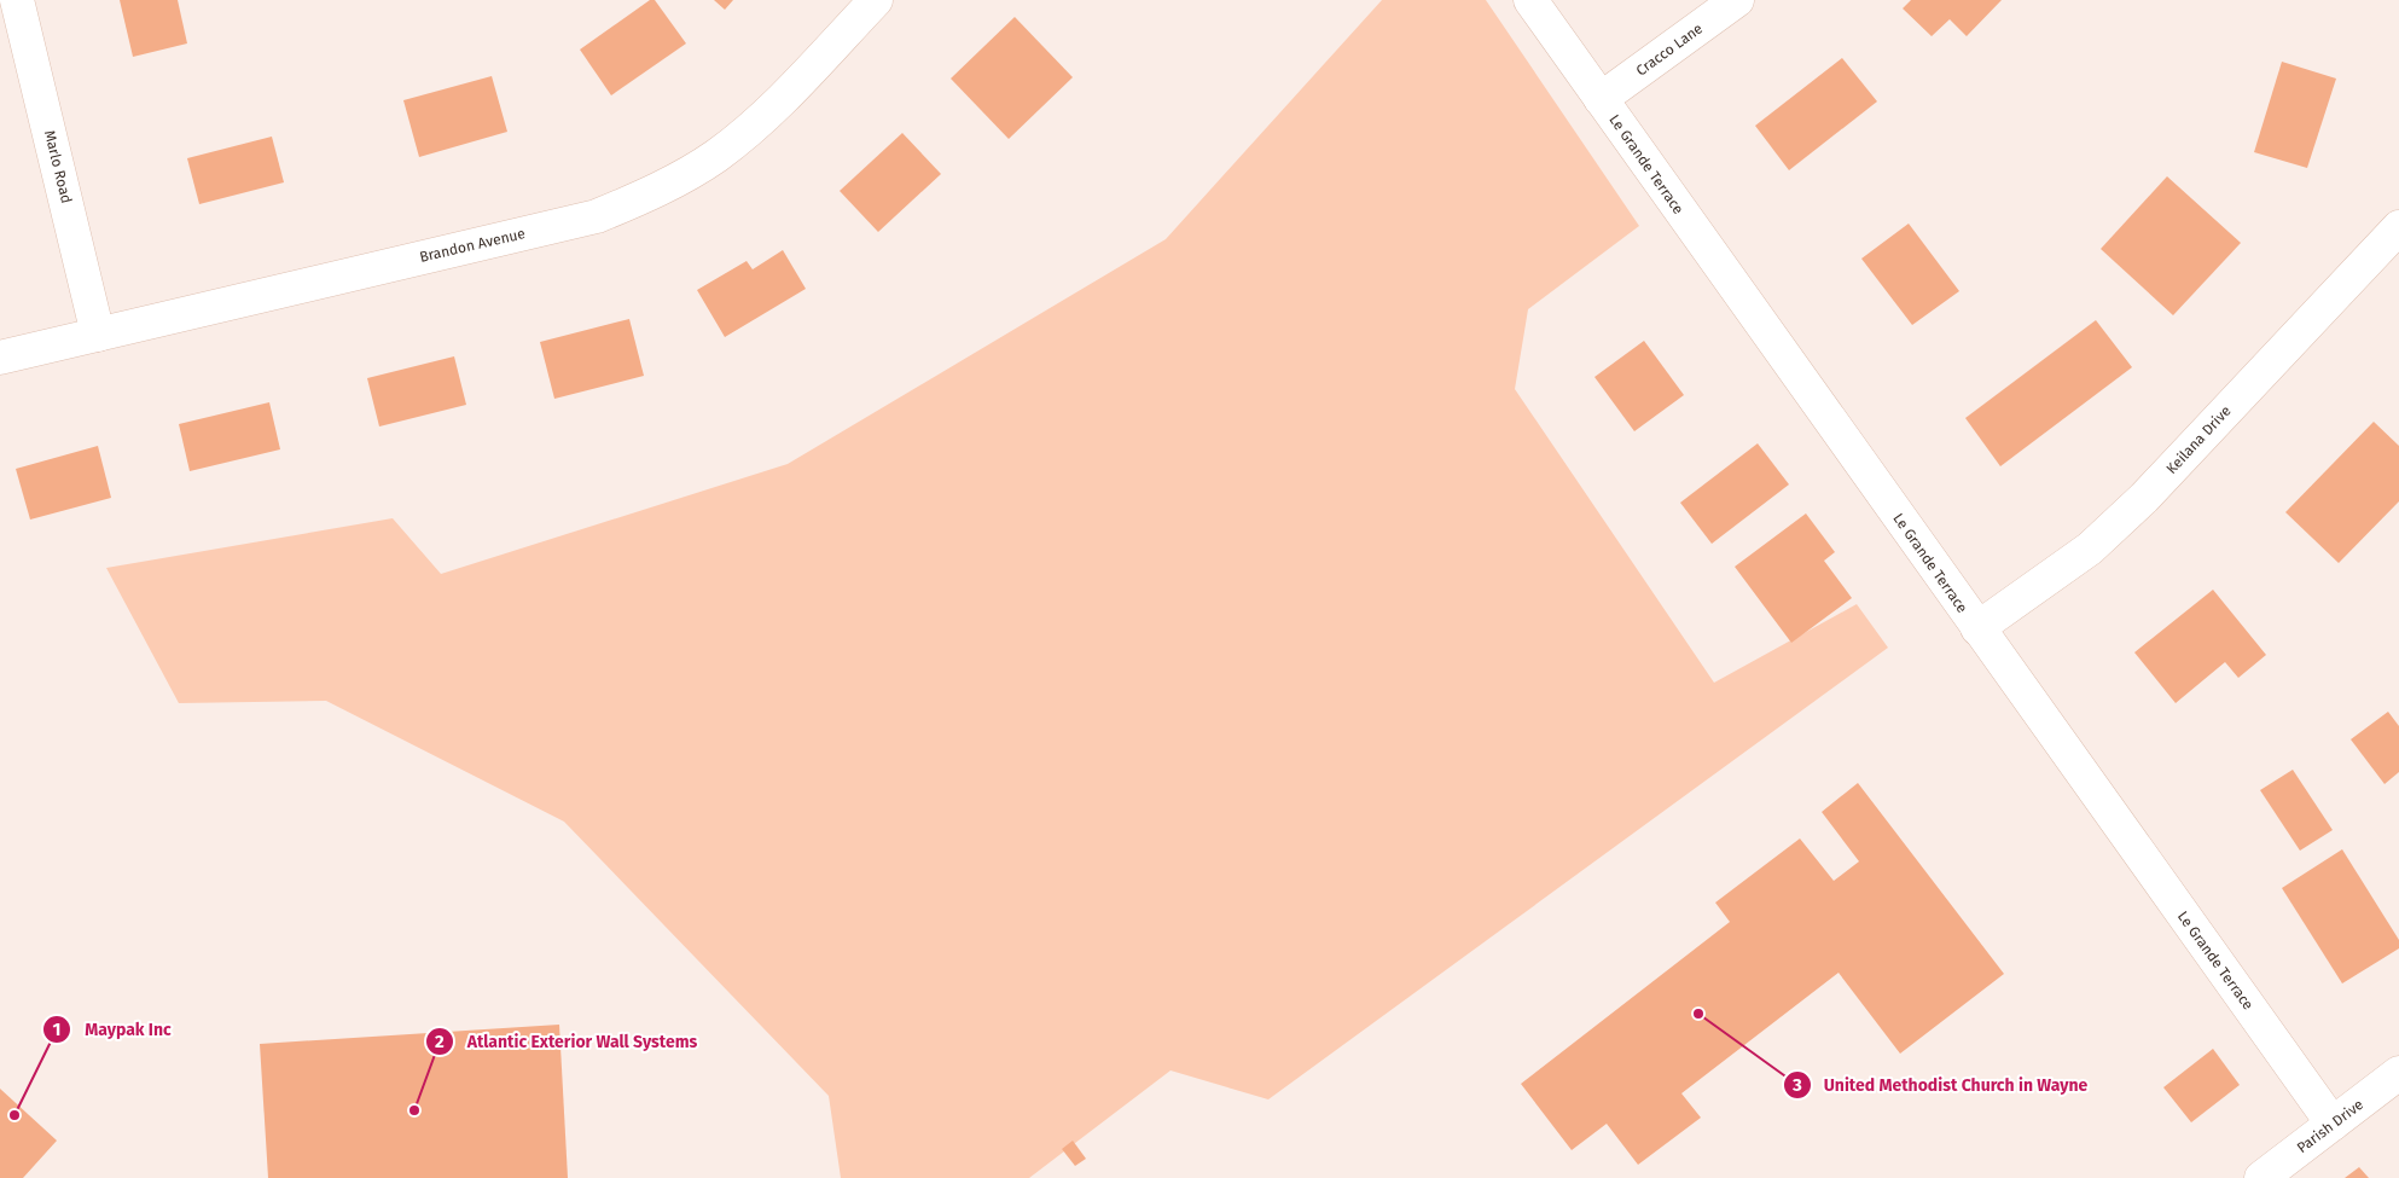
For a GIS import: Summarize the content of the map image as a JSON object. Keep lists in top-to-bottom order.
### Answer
{
  "streets": {
    "street": [
      "Cracco Lane",
      "Le Grande Terrace",
      "Marlo Road",
      "Brandon Avenue",
      "Keilana Drive",
      "Parish Drive"
    ]
  },
  "crossings": [
    ["Cracco Lane", "Le Grande Terrace"],
    ["Le Grande Terrace", "Keilana Drive"],
    ["Le Grande Terrace", "Parish Drive"],
    ["Marlo Road", "Brandon Avenue"]
  ],
  "places": ["United Methodist Church in Wayne", "Atlantic Exterior Wall Systems", "Maypak Inc"]
}
